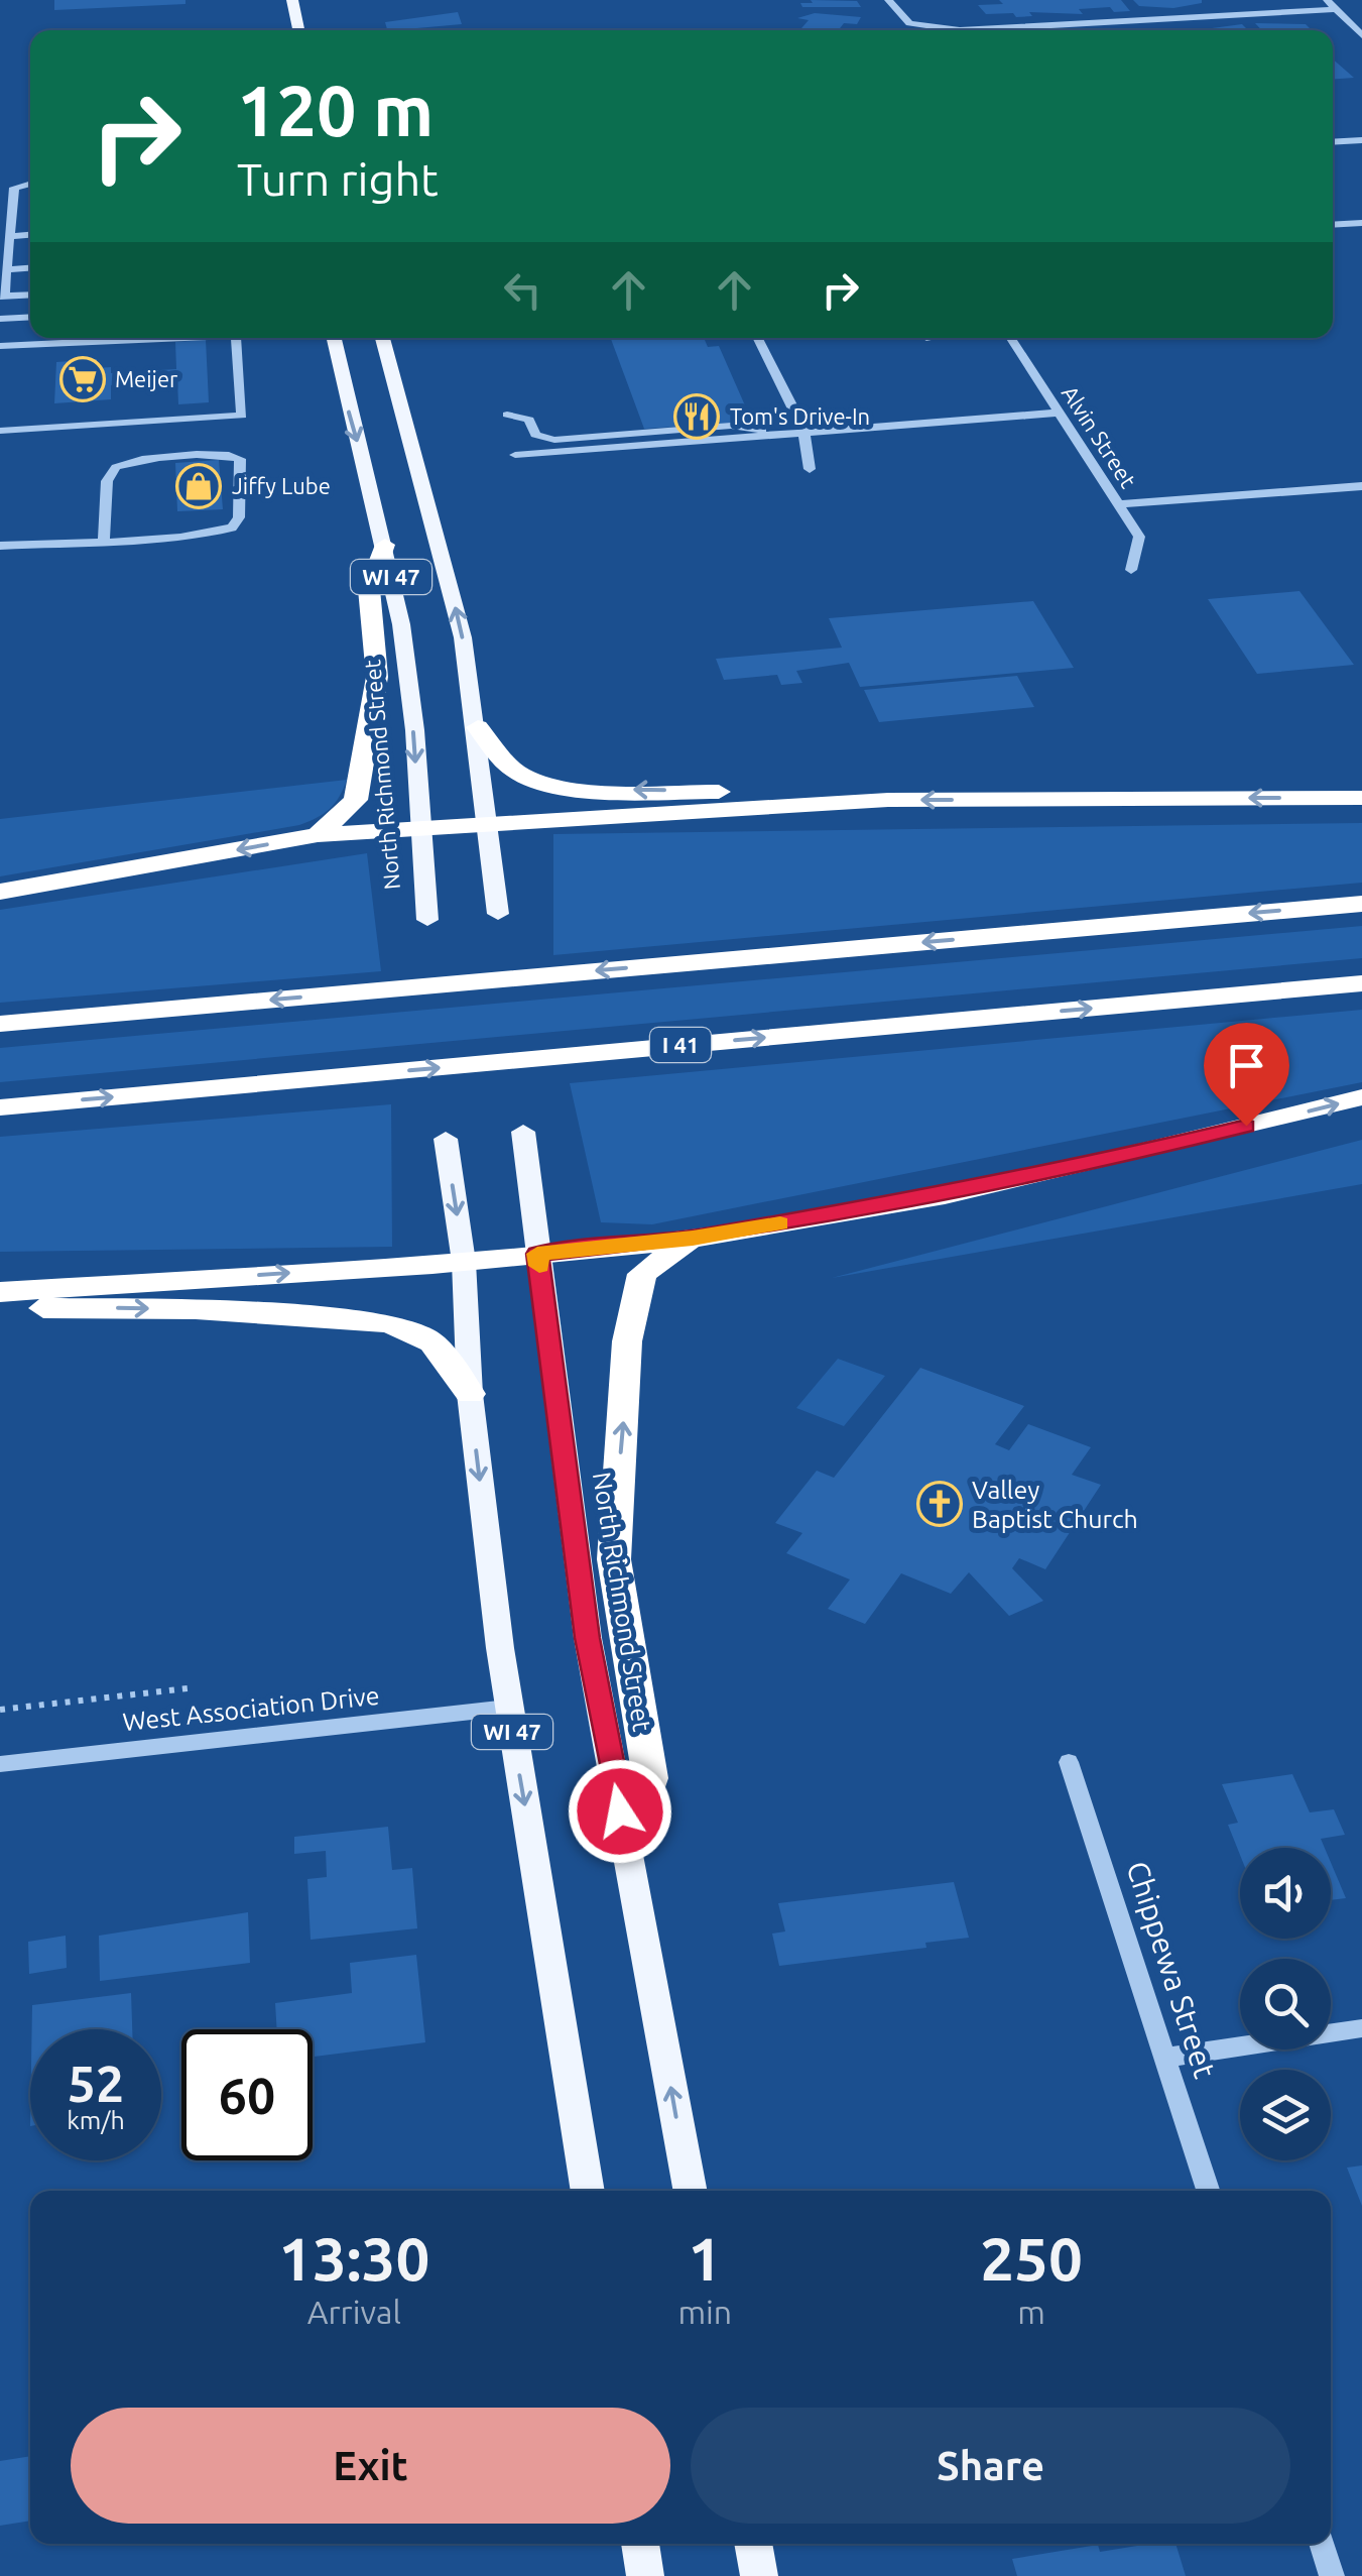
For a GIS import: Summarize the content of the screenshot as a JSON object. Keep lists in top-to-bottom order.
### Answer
{
  "streets": {
    "highway": ["I 41"],
    "main road": ["WI 47", "North Richmond Street"],
    "street": ["Alvin Street", "West Association Drive", "Chippewa Street"]
  },
  "crossings": [
    ["WI 47", "West Association Drive"]
  ],
  "places": {
    "supermarket": ["Meijer"],
    "restaurant": ["Tom's Drive-In"],
    "shop": ["Jiffy Lube"],
    "church": ["Valley Baptist Church"]
  },
  "page": {
    "turn": ["120 m", "Turn right"],
    "speed": "52 km/h",
    "limit": "60",
    "eta": [
      "13:30",
      "Arrival",
      "1",
      "min",
      "250",
      "m"
    ],
    "buttons": ["Exit", "Share"]
  }
}
